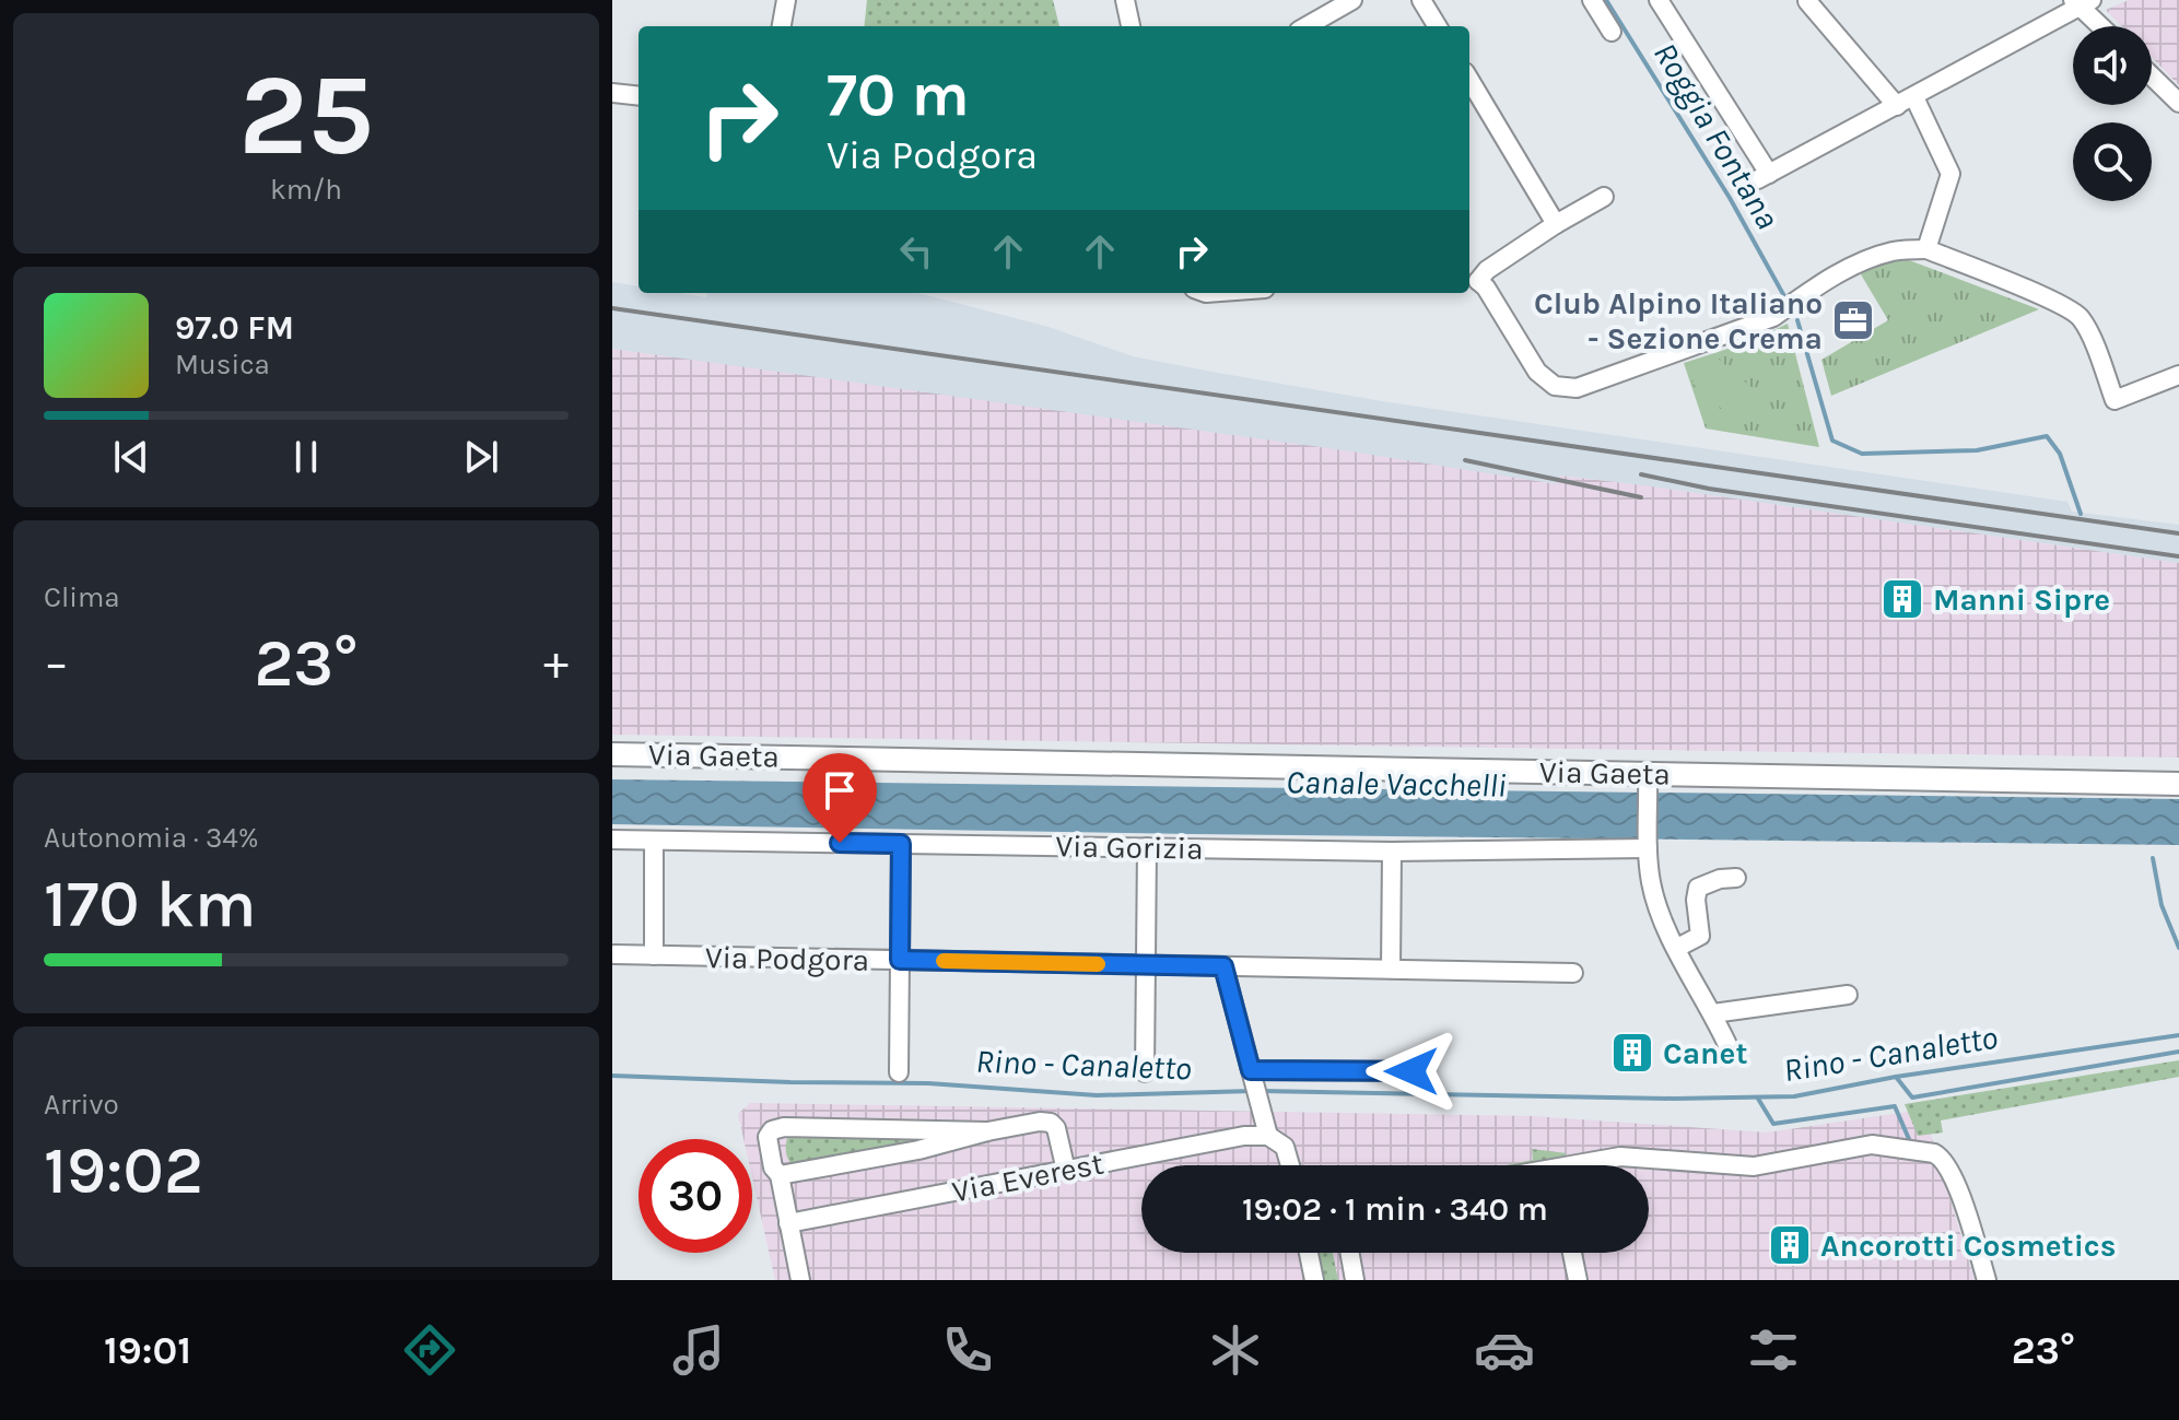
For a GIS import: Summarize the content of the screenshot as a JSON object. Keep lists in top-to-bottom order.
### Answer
{
  "streets": {
    "main road": ["Via Gaeta"],
    "street": ["Via Gorizia", "Via Podgora", "Via Everest"]
  },
  "water": ["Roggia Fontana", "Canale Vacchelli", "Rino - Canaletto"],
  "places": {
    "office": ["Club Alpino Italiano - Sezione Crema"],
    "building": ["Manni Sipre", "Canet", "Ancorotti Cosmetics"]
  },
  "page": {
    "tile": [
      ["25", "km/h"],
      "Clima",
      ["Autonomia · 34%", "170 km"],
      ["Arrivo", "19:02"]
    ],
    "turn": ["70 m", "Via Podgora"],
    "song": ["97.0 FM", "Musica"],
    "heat": ["−", "23°", "+"],
    "limit": "30",
    "trip": "19:02 · 1 min · 340 m",
    "tabs": ["19:01", "23°"]
  }
}
